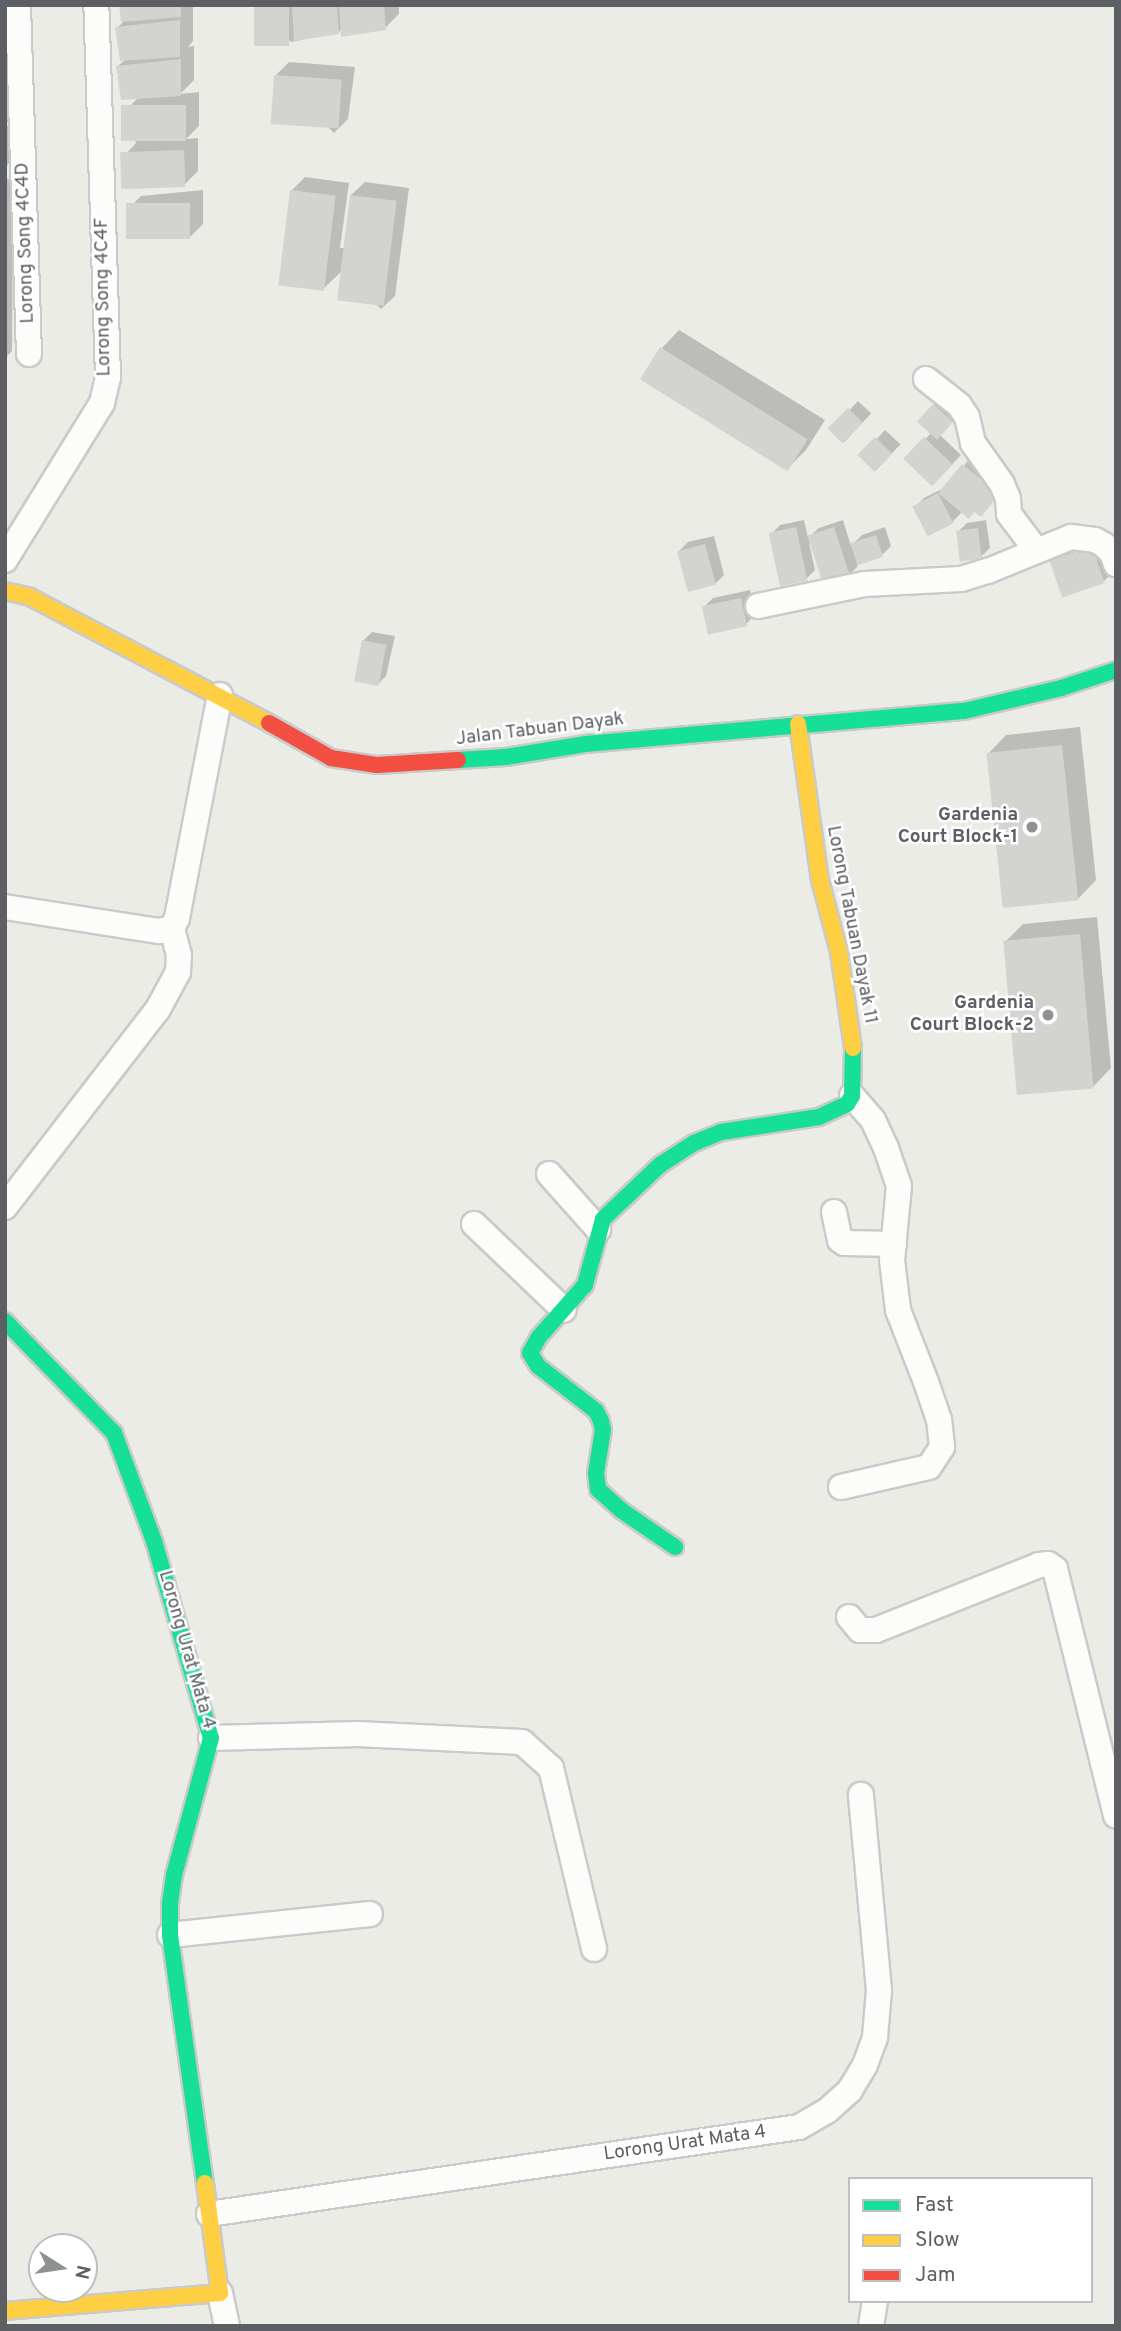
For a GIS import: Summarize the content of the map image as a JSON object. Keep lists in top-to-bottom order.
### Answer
{
  "streets": {
    "street": [
      "Lorong Song 4C4D",
      "Lorong Song 4C4F",
      "Jalan Tabuan Dayak",
      "Lorong Tabuan Dayak 11",
      "Lorong Urat Mata 4"
    ]
  },
  "crossings": [
    ["Jalan Tabuan Dayak", "Lorong Tabuan Dayak 11"]
  ],
  "places": ["Gardenia Court Block-1", "Gardenia Court Block-2"],
  "legend": ["Fast", "Slow", "Jam"],
  "north": "right"
}
